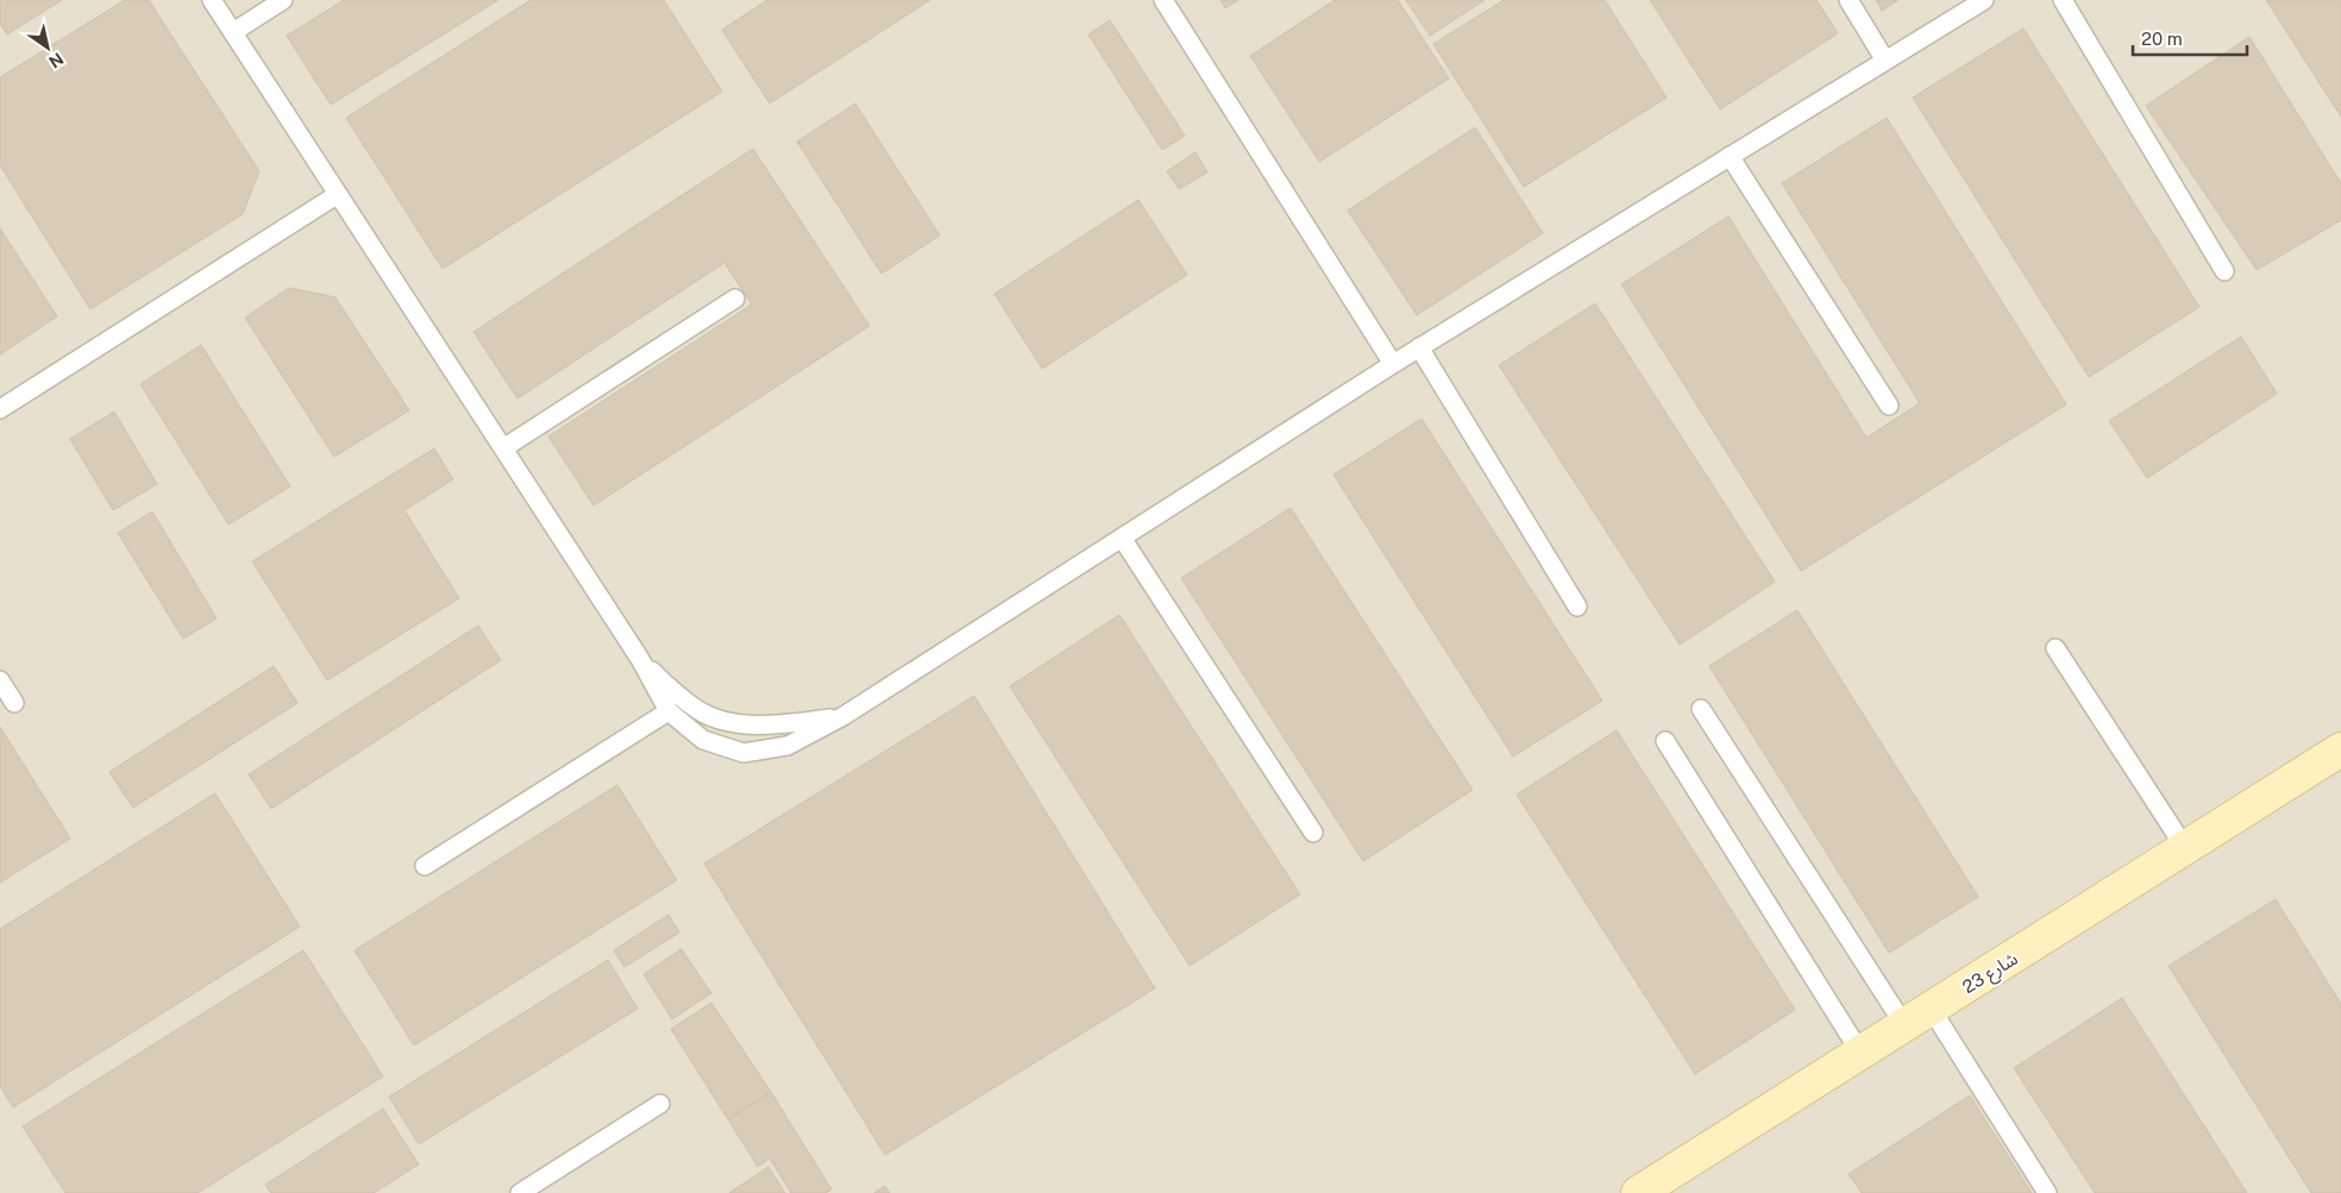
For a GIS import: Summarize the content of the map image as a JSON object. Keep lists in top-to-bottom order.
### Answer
{
  "streets": {
    "street": ["شارع 23"]
  },
  "scale_bar": "20 m",
  "north": "bottom right"
}
